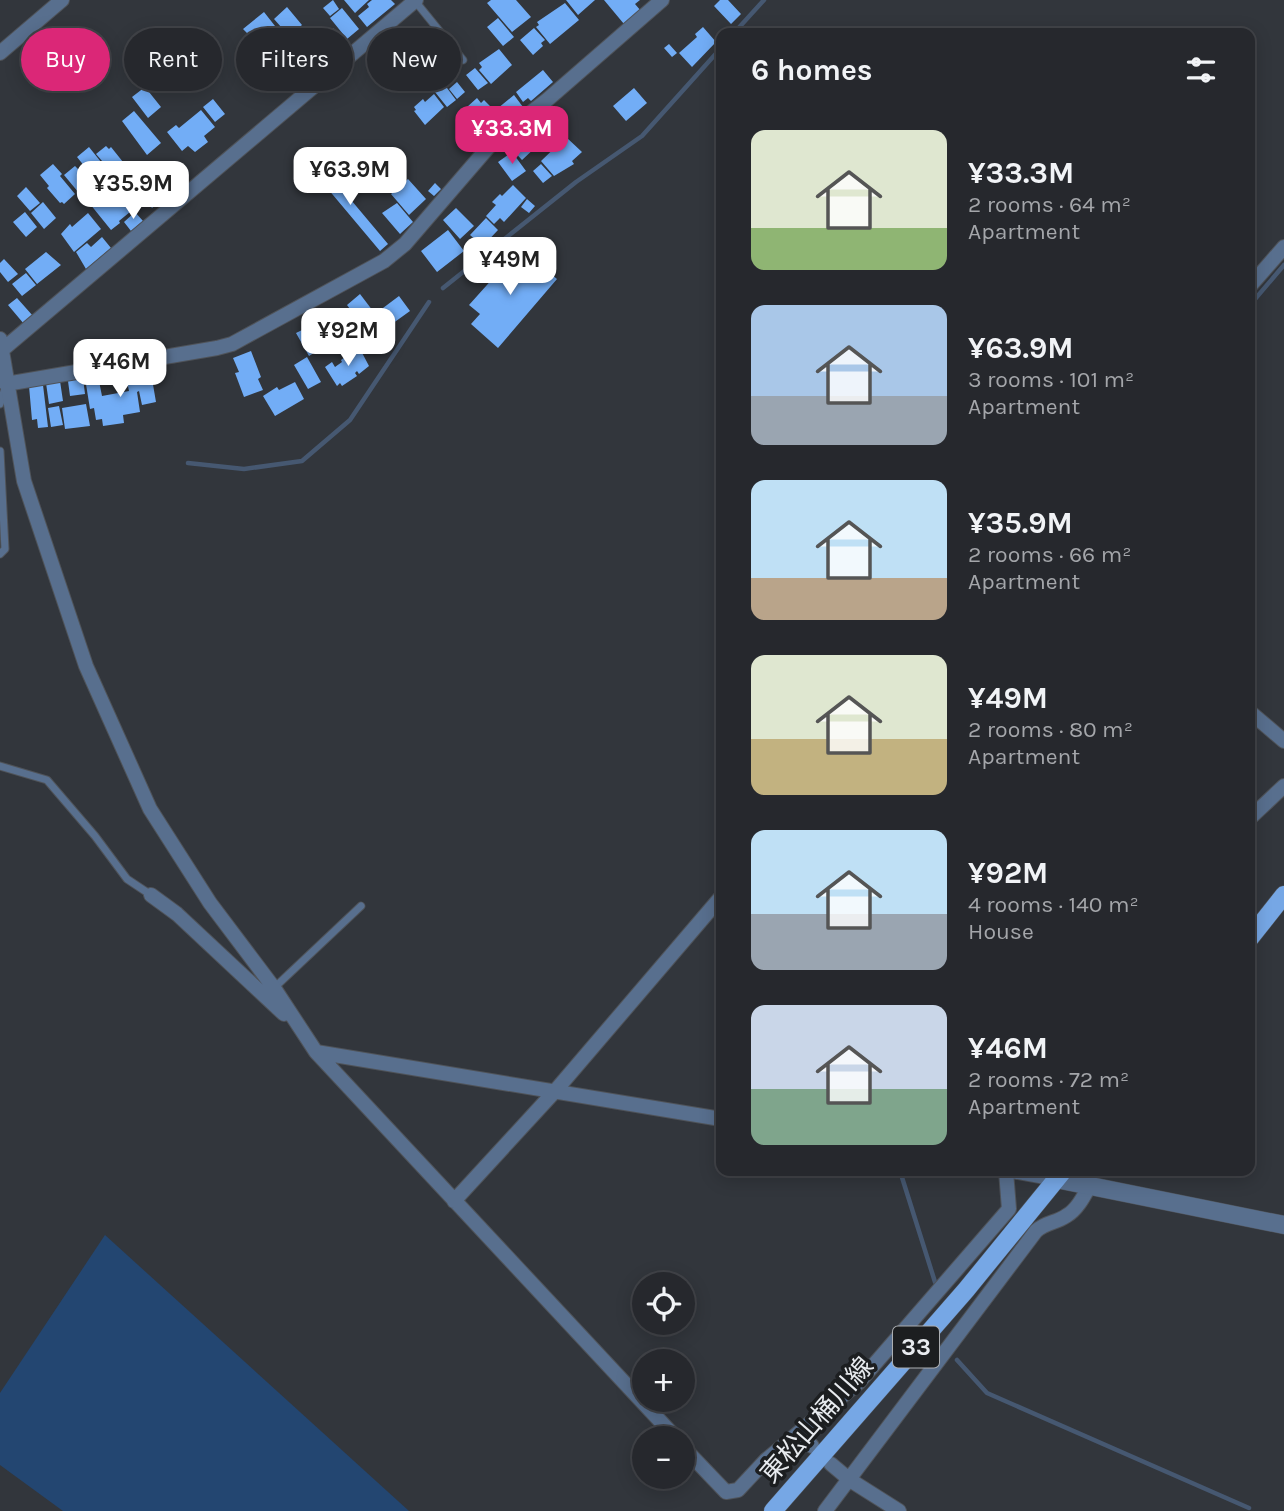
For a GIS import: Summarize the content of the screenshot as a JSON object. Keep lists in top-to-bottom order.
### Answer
{
  "streets": {
    "main road": ["33", "東松山桶川線"]
  },
  "page": {
    "chip": [
      "Buy",
      "Rent",
      "Filters",
      "New"
    ],
    "heading": "6 homes",
    "price": [
      "¥33.3M",
      "¥63.9M",
      "¥35.9M",
      "¥49M",
      "¥92M",
      "¥46M"
    ],
    "list": [
      {
        "name": "¥33.3M",
        "note": "2 rooms · 64 m² · Apartment"
      },
      {
        "name": "¥63.9M",
        "note": "3 rooms · 101 m² · Apartment"
      },
      {
        "name": "¥35.9M",
        "note": "2 rooms · 66 m² · Apartment"
      },
      {
        "name": "¥49M",
        "note": "2 rooms · 80 m² · Apartment"
      },
      {
        "name": "¥92M",
        "note": "4 rooms · 140 m² · House"
      },
      {
        "name": "¥46M",
        "note": "2 rooms · 72 m² · Apartment"
      }
    ],
    "map_buttons": ["+", "−"]
  }
}
